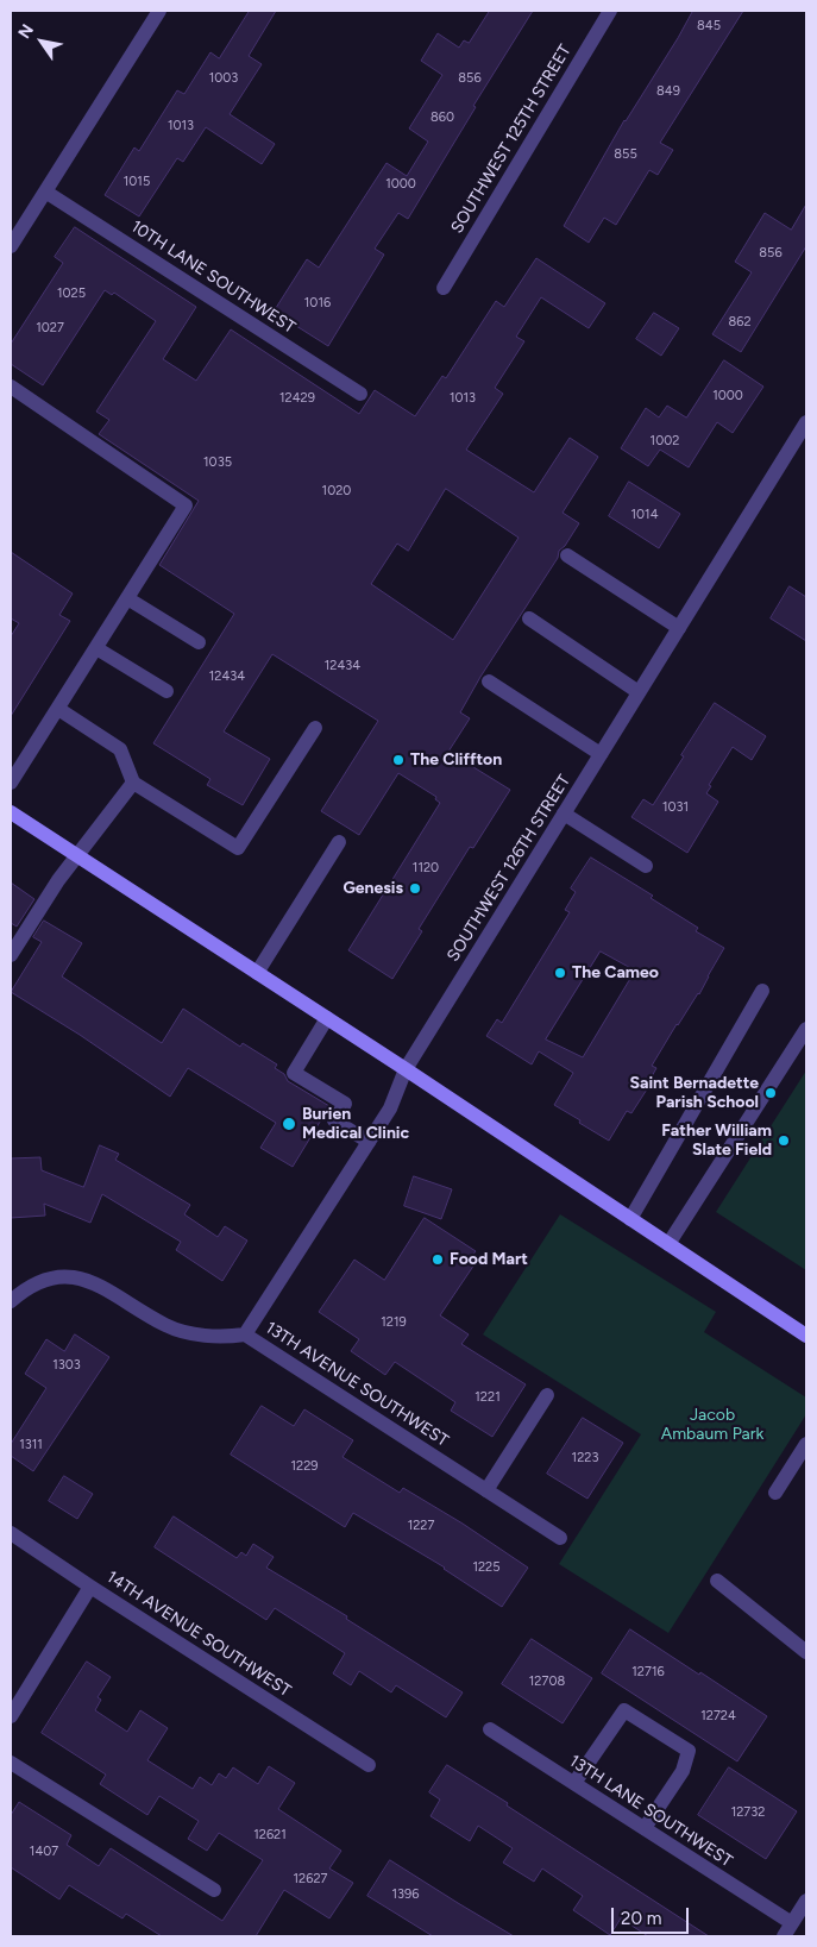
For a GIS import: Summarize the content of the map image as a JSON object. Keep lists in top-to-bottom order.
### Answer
{
  "streets": {
    "street": [
      "SOUTHWEST 125TH STREET",
      "10TH LANE SOUTHWEST",
      "SOUTHWEST 126TH STREET",
      "13TH AVENUE SOUTHWEST",
      "14TH AVENUE SOUTHWEST",
      "13TH LANE SOUTHWEST"
    ]
  },
  "crossings": [
    ["SOUTHWEST 126TH STREET", "13TH AVENUE SOUTHWEST"]
  ],
  "parks": ["Jacob Ambaum Park"],
  "places": [
    "The Cliffton",
    "Genesis",
    "The Cameo",
    "Saint Bernadette Parish School",
    "Burien Medical Clinic",
    "Father William Slate Field",
    "Food Mart"
  ],
  "house_numbers": [
    "845",
    "1003",
    "856",
    "849",
    "860",
    "1013",
    "855",
    "1015",
    "1000",
    "856",
    "1025",
    "1016",
    "862",
    "1027",
    "1000",
    "12429",
    "1013",
    "1002",
    "1035",
    "1020",
    "1014",
    "12434",
    "12434",
    "1031",
    "1120",
    "1219",
    "1303",
    "1221",
    "1311",
    "1223",
    "1229",
    "1227",
    "1225",
    "12716",
    "12708",
    "12724",
    "12732",
    "12621",
    "1407",
    "12627",
    "1396"
  ],
  "scale_bar": "20 m",
  "north": "top left"
}
